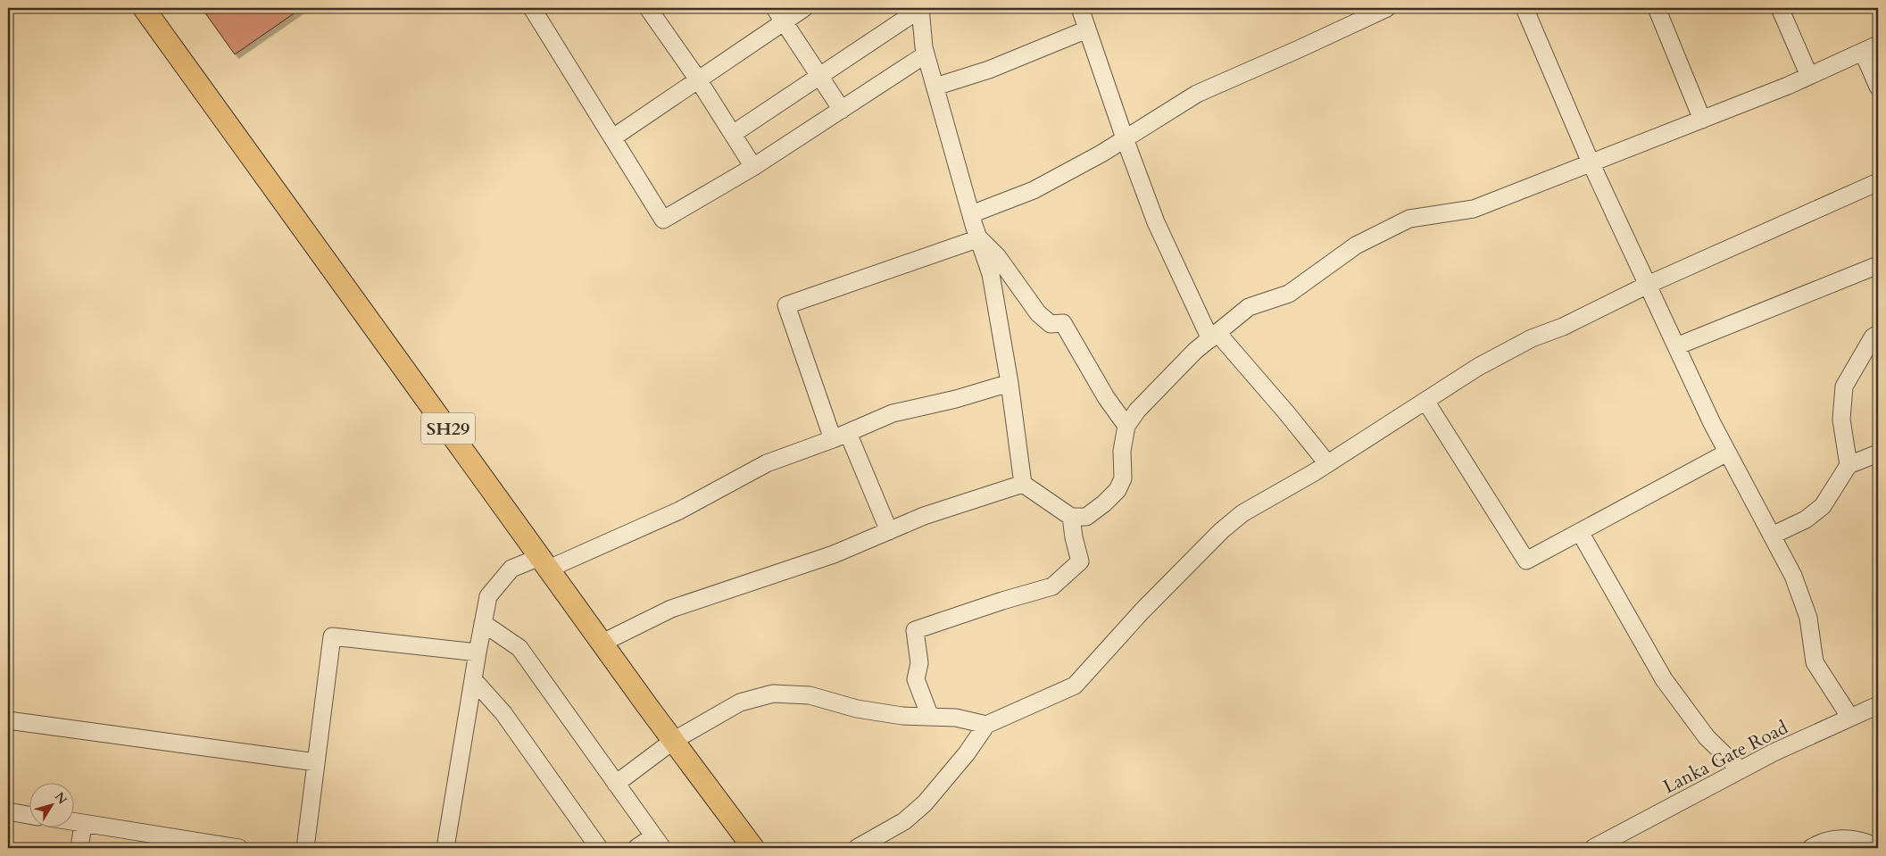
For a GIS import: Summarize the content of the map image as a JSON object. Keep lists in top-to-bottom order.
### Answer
{
  "streets": {
    "main road": ["SH29"],
    "street": ["Lanka Gate Road"]
  },
  "north": "top right"
}
